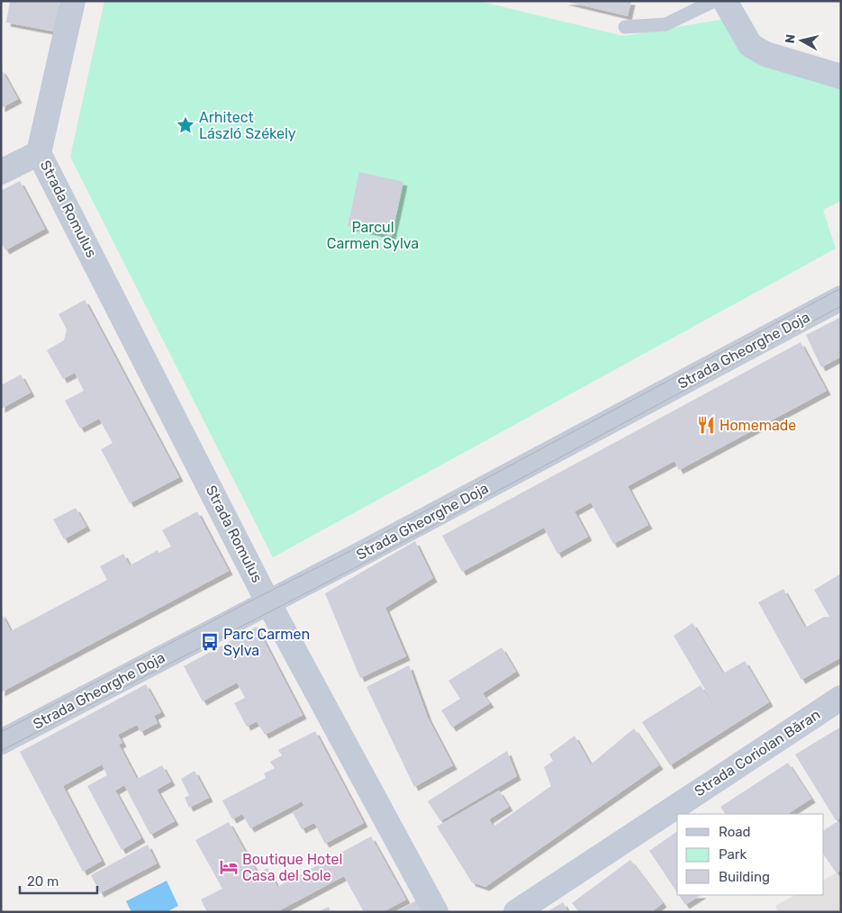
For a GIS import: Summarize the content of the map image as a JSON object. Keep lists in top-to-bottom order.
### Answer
{
  "streets": {
    "street": ["Strada Romulus", "Strada Gheorghe Doja", "Strada Coriolan Băran"]
  },
  "crossings": [
    ["Strada Romulus", "Strada Gheorghe Doja"]
  ],
  "parks": ["Parcul Carmen Sylva"],
  "places": {
    "place": ["Arhitect László Székely"],
    "restaurant": ["Homemade"],
    "bus stop": ["Parc Carmen Sylva"],
    "hotel": ["Boutique Hotel Casa del Sole"]
  },
  "legend": ["Road", "Park", "Building"],
  "scale_bar": "20 m",
  "north": "left"
}
